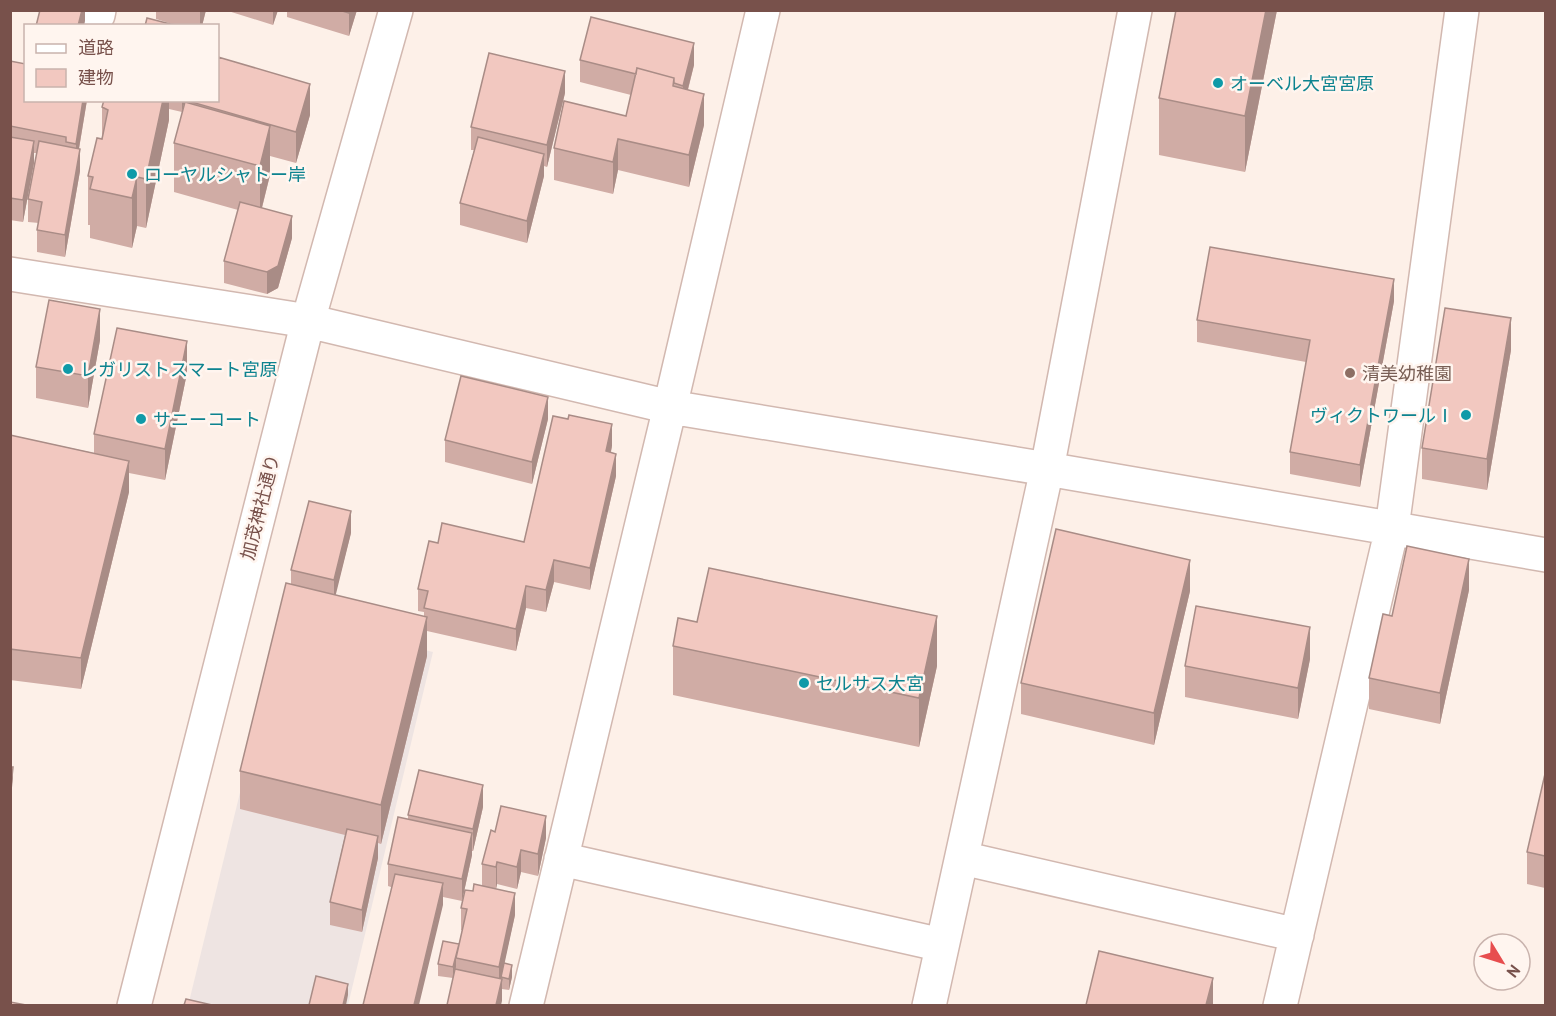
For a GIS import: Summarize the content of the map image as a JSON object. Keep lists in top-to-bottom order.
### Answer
{
  "streets": {
    "street": ["加茂神社通り"]
  },
  "places": [
    "オーベル大宮宮原",
    "ローヤルシャトー岸",
    "レガリストスマート宮原",
    "清美幼稚園",
    "ヴィクトワールⅠ",
    "サニーコート",
    "セルサス大宮"
  ],
  "legend": ["道路", "建物"],
  "north": "bottom right"
}
